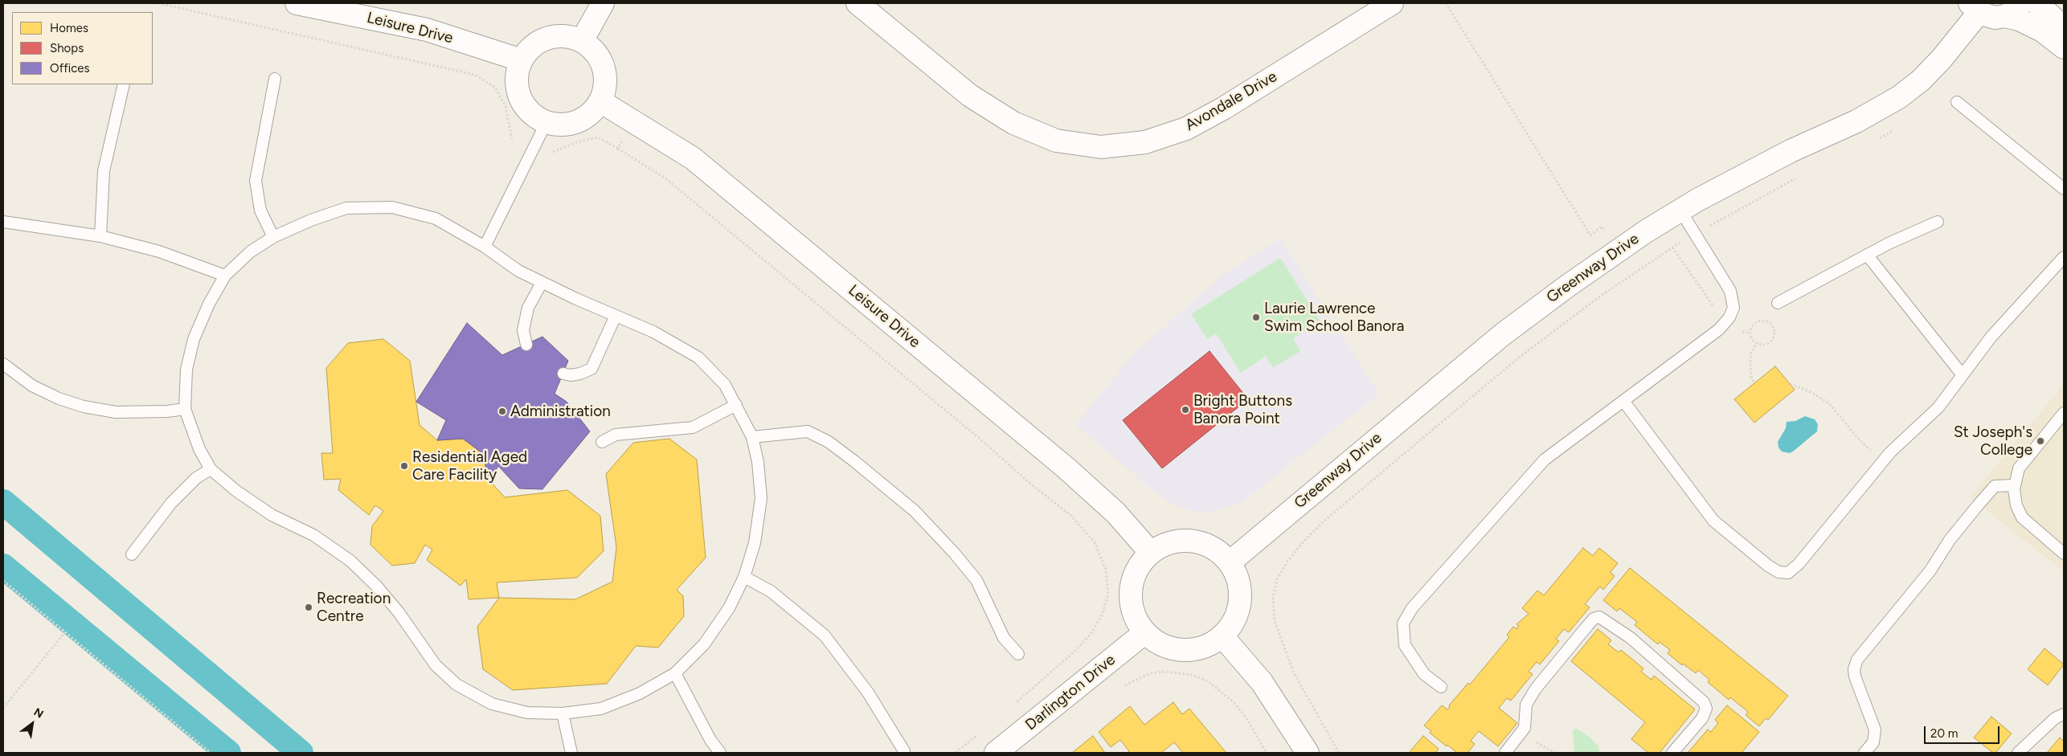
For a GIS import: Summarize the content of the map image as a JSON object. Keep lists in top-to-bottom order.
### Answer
{
  "streets": {
    "street": [
      "Leisure Drive",
      "Avondale Drive",
      "Greenway Drive",
      "Darlington Drive"
    ]
  },
  "crossings": [
    ["Leisure Drive", "Greenway Drive"],
    ["Leisure Drive", "Darlington Drive"],
    ["Greenway Drive", "Darlington Drive"]
  ],
  "places": [
    "Laurie Lawrence Swim School Banora",
    "Bright Buttons Banora Point",
    "Administration",
    "St Joseph's College",
    "Residential Aged Care Facility",
    "Recreation Centre"
  ],
  "legend": ["Homes", "Shops", "Offices"],
  "scale_bar": "20 m",
  "north": "top right"
}
